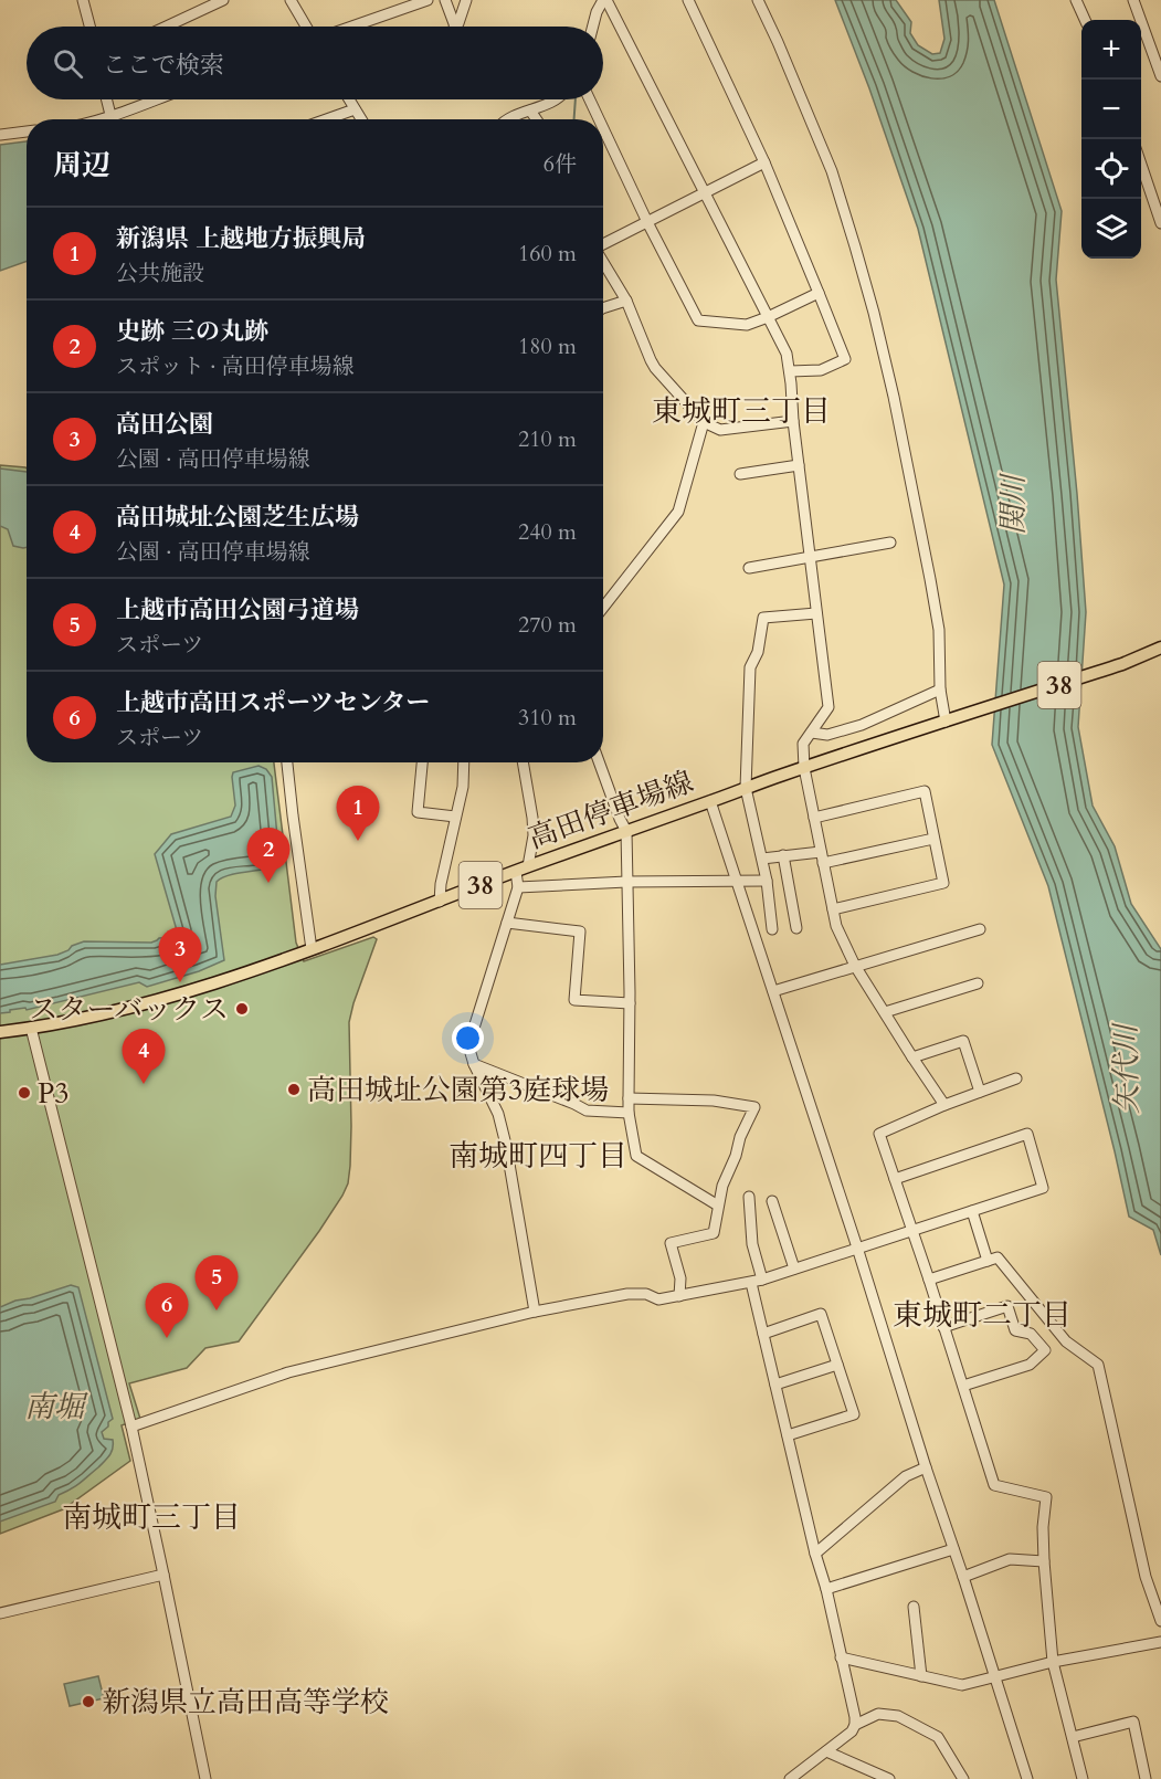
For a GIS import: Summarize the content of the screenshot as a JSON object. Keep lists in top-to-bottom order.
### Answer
{
  "streets": {
    "main road": ["38", "高田停車場線"]
  },
  "districts": [
    "東城町三丁目",
    "南城町四丁目",
    "東城町二丁目",
    "南城町三丁目"
  ],
  "water": ["関川", "矢代川", "南堀"],
  "places": [
    "スターバックス",
    "高田城址公園第3庭球場",
    "P3",
    "新潟県立高田高等学校"
  ],
  "page": {
    "map_buttons": ["+", "−"],
    "search": "ここで検索",
    "heading": ["周辺", "6件"],
    "list": [
      {
        "mark": "1",
        "name": "新潟県 上越地方振興局",
        "note": "公共施設",
        "value": "160 m"
      },
      {
        "mark": "2",
        "name": "史跡 三の丸跡",
        "note": "スポット · 高田停車場線",
        "value": "180 m"
      },
      {
        "mark": "3",
        "name": "高田公園",
        "note": "公園 · 高田停車場線",
        "value": "210 m"
      },
      {
        "mark": "4",
        "name": "高田城址公園芝生広場",
        "note": "公園 · 高田停車場線",
        "value": "240 m"
      },
      {
        "mark": "5",
        "name": "上越市高田公園弓道場",
        "note": "スポーツ",
        "value": "270 m"
      },
      {
        "mark": "6",
        "name": "上越市高田スポーツセンター",
        "note": "スポーツ",
        "value": "310 m"
      }
    ],
    "pins": [
      "1",
      "2",
      "3",
      "4",
      "5",
      "6"
    ]
  }
}
